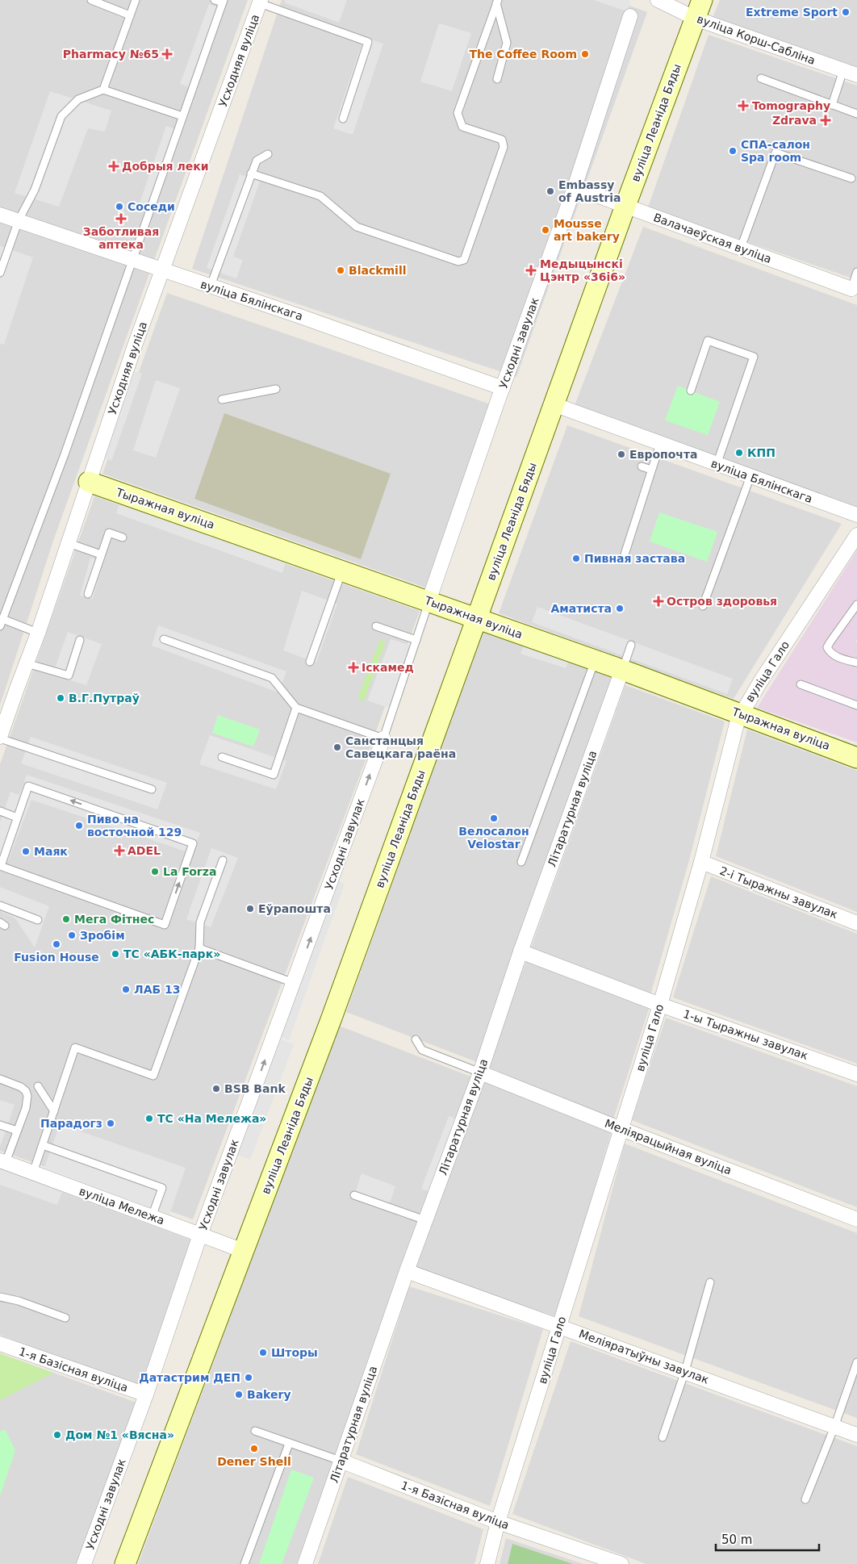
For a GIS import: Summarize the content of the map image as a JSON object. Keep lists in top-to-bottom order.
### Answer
{
  "streets": {
    "main road": ["вуліца Леаніда Бяды", "Тыражная вуліца"],
    "street": [
      "вуліца Корш-Сабліна",
      "Усходняя вуліца",
      "Валачаеўская вуліца",
      "вуліца Бялінскага",
      "Усходні завулак",
      "вуліца Гало",
      "Літаратурная вуліца",
      "2-і Тыражны завулак",
      "1-ы Тыражны завулак",
      "Меліярацыйная вуліца",
      "вуліца Мележа",
      "Меліяратыўны завулак",
      "1-я Базісная вуліца"
    ]
  },
  "crossings": [
    ["вуліца Корш-Сабліна", "вуліца Леаніда Бяды"],
    ["Усходняя вуліца", "вуліца Бялінскага"],
    ["Усходняя вуліца", "Тыражная вуліца"],
    ["вуліца Леаніда Бяды", "Валачаеўская вуліца"],
    ["вуліца Леаніда Бяды", "вуліца Бялінскага"],
    ["вуліца Леаніда Бяды", "Тыражная вуліца"],
    ["вуліца Леаніда Бяды", "вуліца Мележа"],
    ["Валачаеўская вуліца", "Усходні завулак"],
    ["вуліца Бялінскага", "Усходні завулак"],
    ["Усходні завулак", "Тыражная вуліца"],
    ["Усходні завулак", "вуліца Мележа"],
    ["Усходні завулак", "1-я Базісная вуліца"],
    ["Тыражная вуліца", "вуліца Гало"],
    ["Тыражная вуліца", "Літаратурная вуліца"],
    ["вуліца Гало", "2-і Тыражны завулак"],
    ["вуліца Гало", "1-ы Тыражны завулак"],
    ["вуліца Гало", "Меліярацыйная вуліца"],
    ["вуліца Гало", "Меліяратыўны завулак"],
    ["вуліца Гало", "1-я Базісная вуліца"],
    ["Літаратурная вуліца", "1-ы Тыражны завулак"],
    ["Літаратурная вуліца", "Меліярацыйная вуліца"],
    ["Літаратурная вуліца", "Меліяратыўны завулак"],
    ["Літаратурная вуліца", "1-я Базісная вуліца"]
  ],
  "one_way": ["Усходні завулак"],
  "places": {
    "other": [
      "Extreme Sport",
      "The Coffee Room",
      "СПА-салон Spa room",
      "Embassy of Austria",
      "Соседи",
      "Mousse art bakery",
      "Blackmill",
      "КПП",
      "Европочта",
      "Пивная застава",
      "Аматиста",
      "В.Г.Путраў",
      "Санстанцыя Савецкага раёна",
      "Велосалон Velostar",
      "Пиво на восточной 129",
      "Маяк",
      "La Forza",
      "Еўрапошта",
      "Мега Фітнес",
      "Зробім",
      "Fusion House",
      "ТС «АБК-парк»",
      "ЛАБ 13",
      "BSB Bank",
      "ТС «На Мележа»",
      "Парадогз",
      "Шторы",
      "Датастрим ДЕП",
      "Bakery",
      "Дом №1 «Вясна»",
      "Dener Shell"
    ],
    "health": [
      "Pharmacy №65",
      "Tomography",
      "Zdrava",
      "Добрыя леки",
      "Заботливая аптека",
      "Медыцынскі Цэнтр «36і6»",
      "Остров здоровья",
      "Іскамед",
      "ADEL"
    ]
  },
  "scale_bar": "50 m"
}
